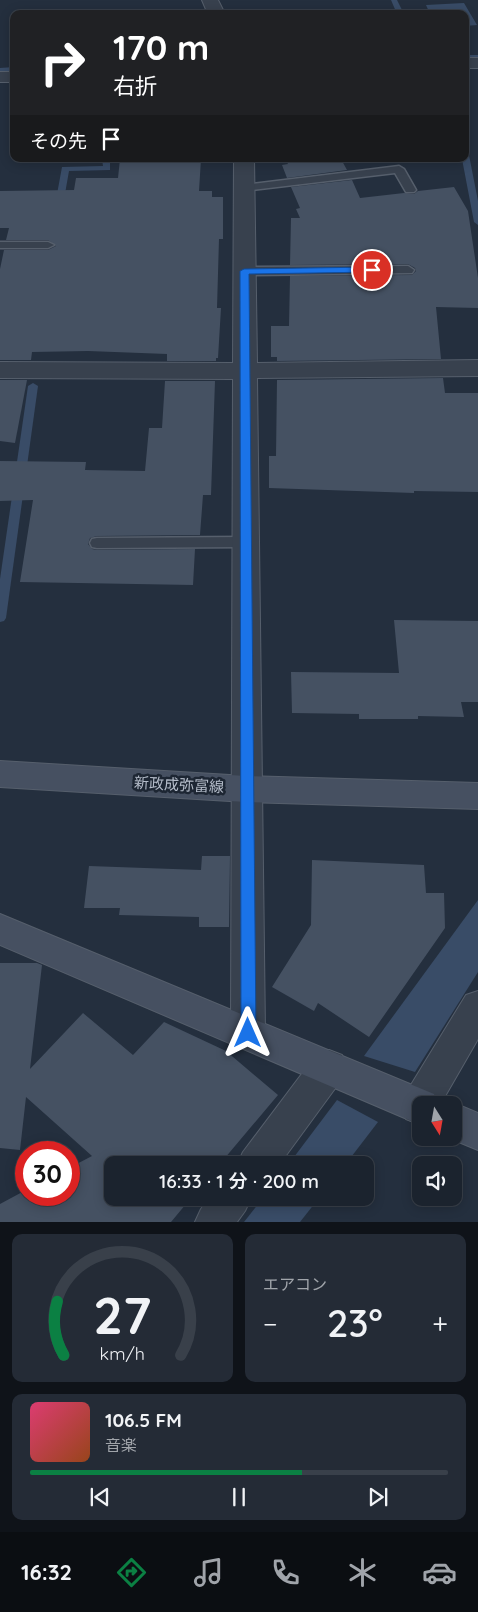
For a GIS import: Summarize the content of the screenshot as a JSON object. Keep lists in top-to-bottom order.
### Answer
{
  "streets": {
    "main road": ["新政成弥富線"]
  },
  "north": "bottom",
  "page": {
    "turn": ["170 m", "右折"],
    "then": "その先",
    "limit": "30",
    "trip": "16:33 · 1 分 · 200 m",
    "tile": "エアコン",
    "heat": ["−", "23°", "+"],
    "song": ["106.5 FM", "音楽"],
    "tabs": "16:32",
    "gauge": ["27", "km/h"]
  }
}
